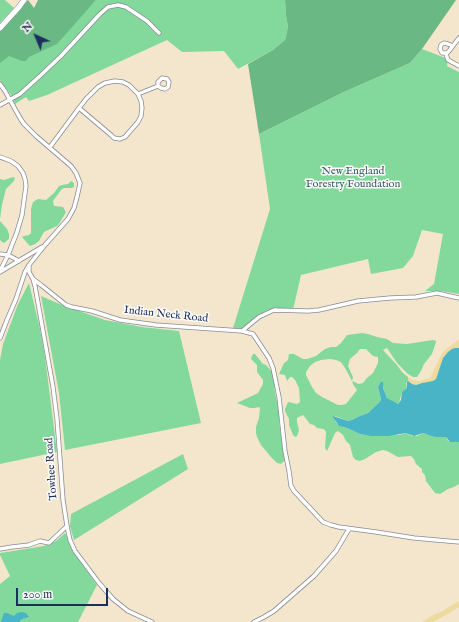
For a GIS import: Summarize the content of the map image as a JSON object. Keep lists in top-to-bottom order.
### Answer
{
  "streets": {
    "street": ["Indian Neck Road", "Towhee Road"]
  },
  "crossings": [
    ["Indian Neck Road", "Towhee Road"]
  ],
  "parks": ["New England Forestry Foundation"],
  "scale_bar": "200 m",
  "north": "top left"
}
